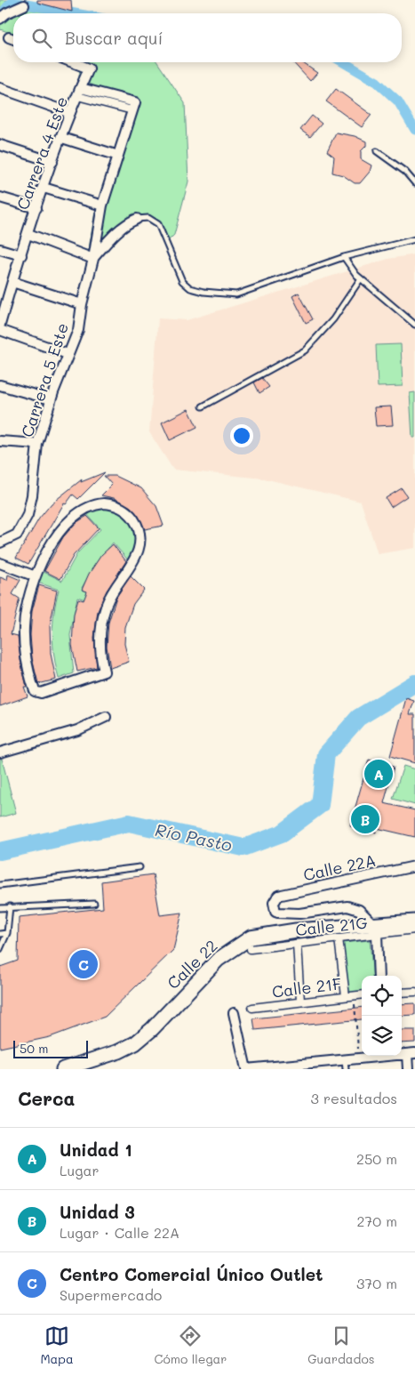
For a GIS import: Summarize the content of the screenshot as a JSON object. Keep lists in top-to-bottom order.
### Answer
{
  "streets": {
    "main road": ["Calle 22"],
    "street": [
      "Carrera 4 Este",
      "Carrera 5 Este",
      "Calle 22A",
      "Calle 21G",
      "Calle 21F"
    ]
  },
  "crossings": [
    ["Carrera 4 Este", "Carrera 5 Este"],
    ["Calle 22A", "Calle 21G"],
    ["Calle 22A", "Calle 22"],
    ["Calle 21G", "Calle 22"]
  ],
  "water": ["Río Pasto"],
  "scale_bar": "50 m",
  "page": {
    "search": "Buscar aquí",
    "pins": ["A", "B", "C"],
    "scale": "50 m",
    "heading": ["Cerca", "3 resultados"],
    "list": [
      {
        "mark": "A",
        "name": "Unidad 1",
        "note": "Lugar",
        "value": "250 m"
      },
      {
        "mark": "B",
        "name": "Unidad 3",
        "note": "Lugar · Calle 22A",
        "value": "270 m"
      },
      {
        "mark": "C",
        "name": "Centro Comercial Único Outlet",
        "note": "Supermercado",
        "value": "370 m"
      }
    ],
    "nav": ["Mapa", "Cómo llegar", "Guardados"]
  }
}
